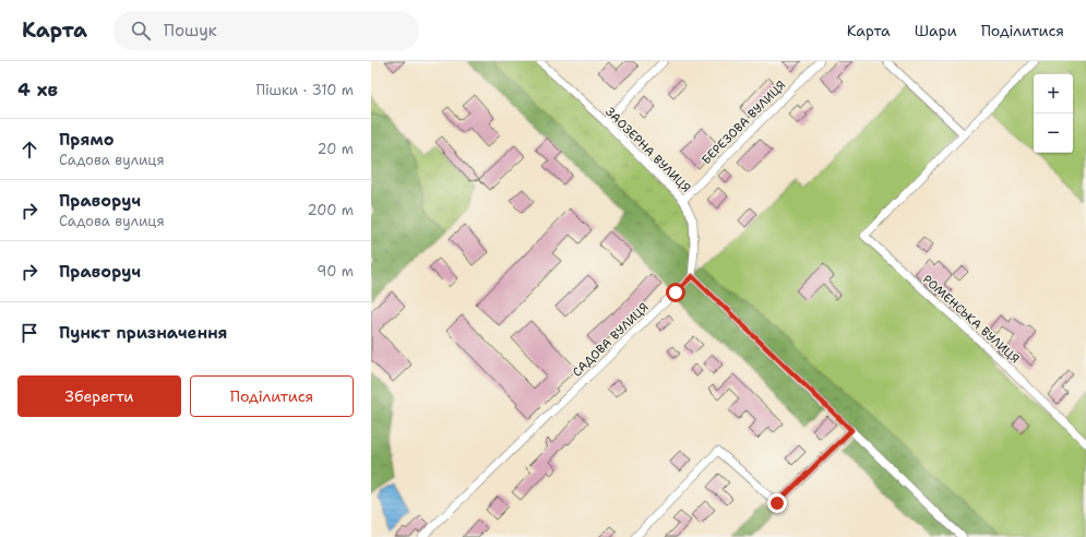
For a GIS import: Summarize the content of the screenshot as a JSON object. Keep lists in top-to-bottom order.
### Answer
{
  "streets": {
    "street": [
      "БЕРЕЗОВА ВУЛИЦЯ",
      "ЗАОЗЕРНА ВУЛИЦЯ",
      "РОМЕНСЬКА ВУЛИЦЯ",
      "САДОВА ВУЛИЦЯ"
    ]
  },
  "crossings": [
    ["БЕРЕЗОВА ВУЛИЦЯ", "ЗАОЗЕРНА ВУЛИЦЯ"],
    ["ЗАОЗЕРНА ВУЛИЦЯ", "САДОВА ВУЛИЦЯ"]
  ],
  "page": {
    "header": "Карта",
    "search": "Пошук",
    "nav": ["Карта", "Шари", "Поділитися"],
    "heading": ["4 хв", "Пішки · 310 m"],
    "map_buttons": ["+", "−"],
    "list": [
      ["Прямо", "Садова вулиця", "20 m"],
      ["Праворуч", "Садова вулиця", "200 m"],
      ["Праворуч", "90 m"],
      "Пункт призначення"
    ],
    "buttons": ["Зберегти", "Поділитися"]
  }
}
